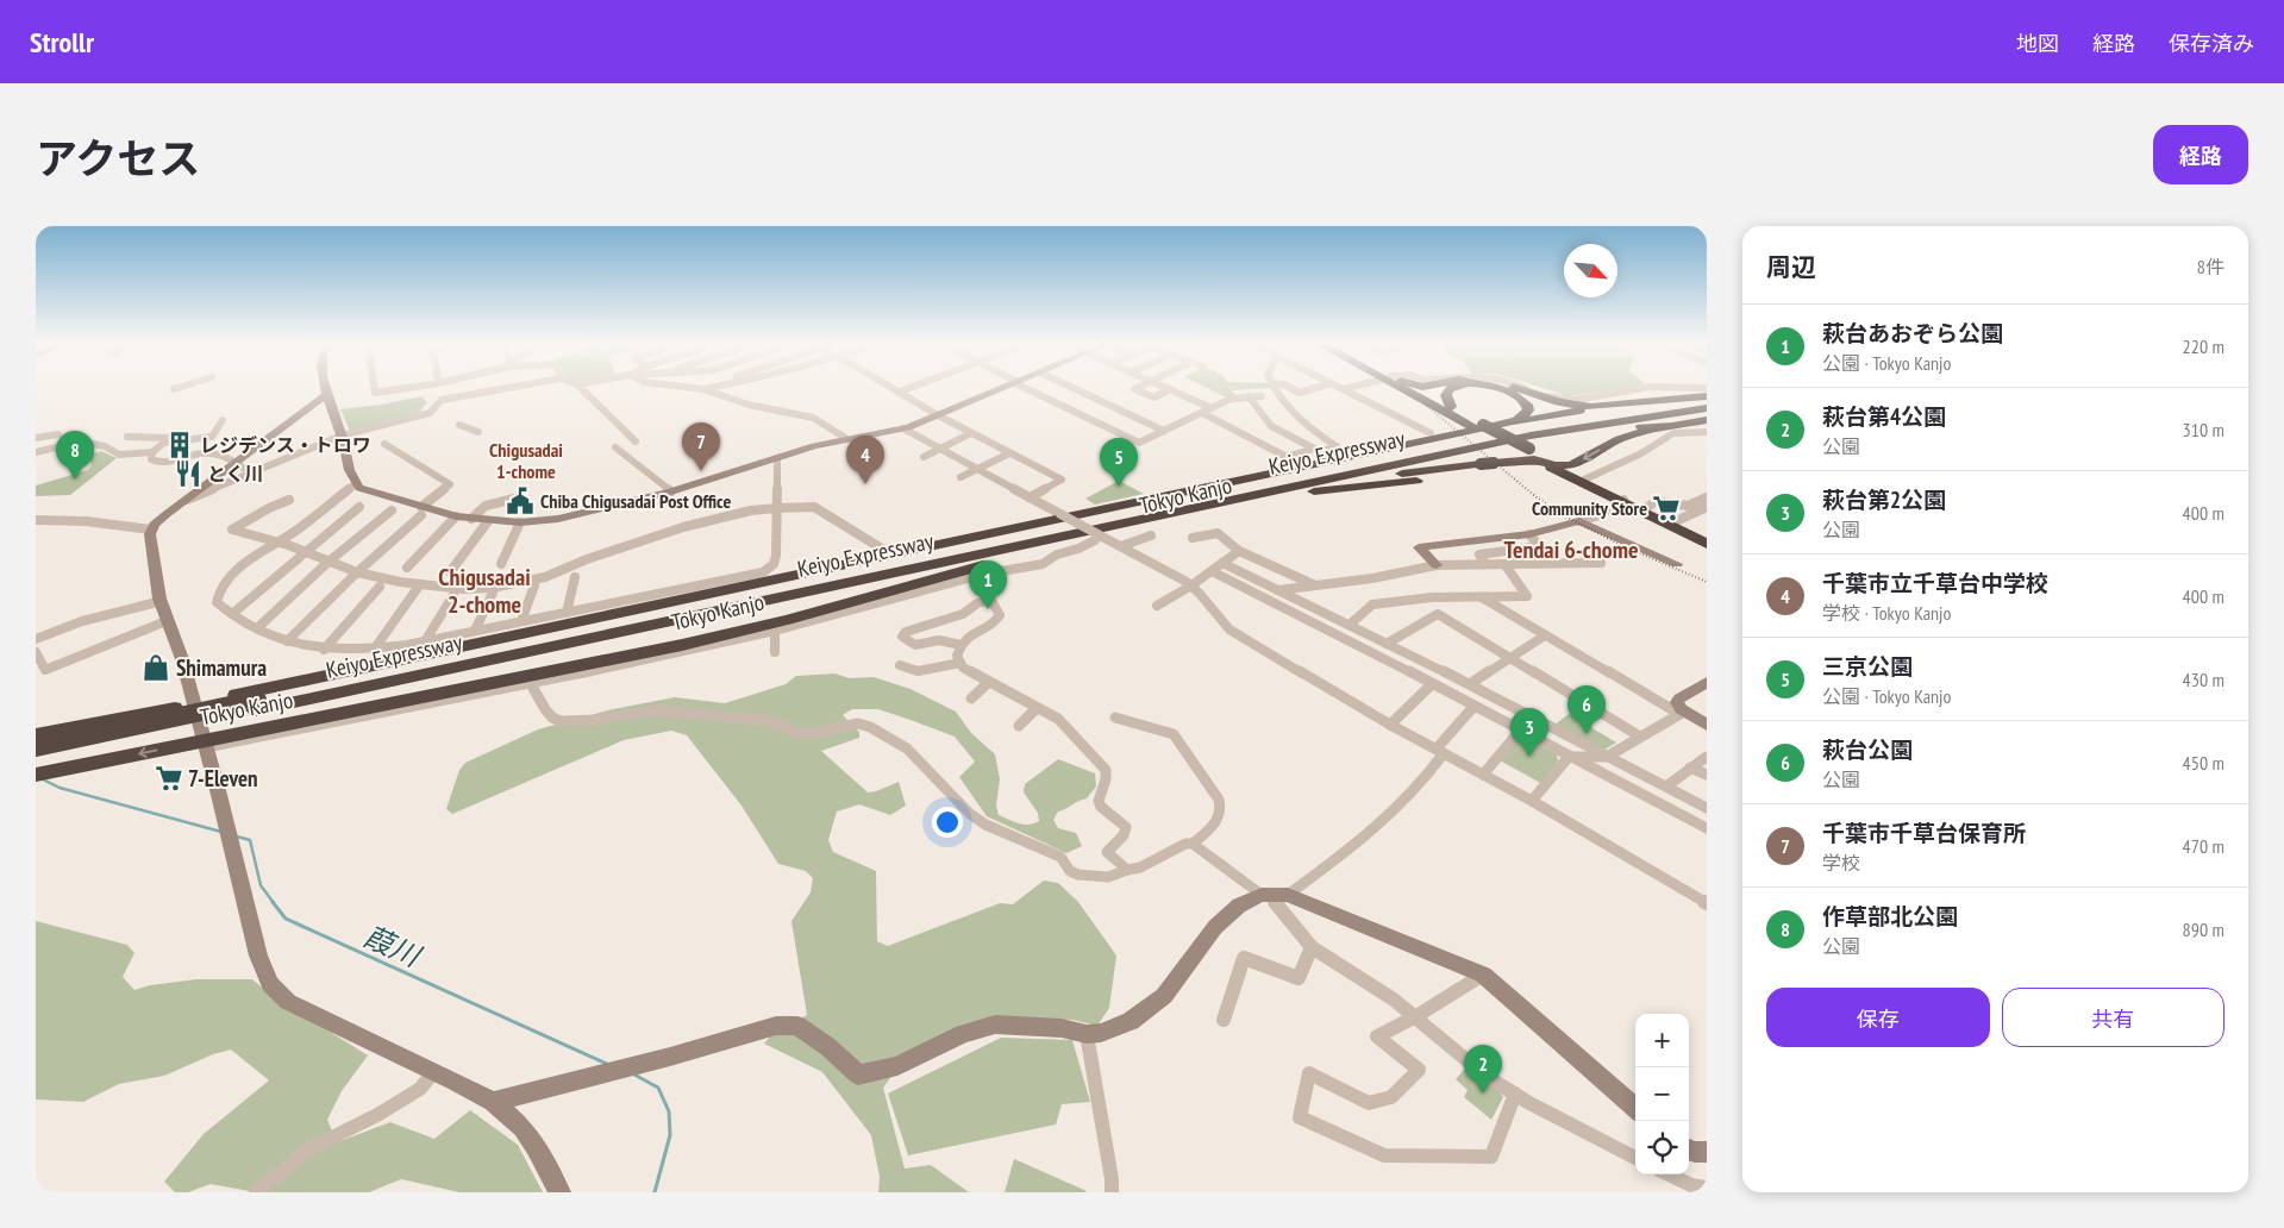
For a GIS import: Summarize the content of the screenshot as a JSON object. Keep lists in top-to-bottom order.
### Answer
{
  "streets": {
    "highway": ["Keiyo Expressway", "Tokyo Kanjo"]
  },
  "districts": ["Chigusadai 1-chome", "Tendai 6-chome", "Chigusadai 2-chome"],
  "water": ["葭川"],
  "places": {
    "building": ["レジデンス・トロワ"],
    "restaurant": ["とく川"],
    "public building": ["Chiba Chigusadai Post Office"],
    "supermarket": ["Community Store", "7-Eleven"],
    "shop": ["Shimamura"]
  },
  "north": "bottom right",
  "page": {
    "header": "Strollr",
    "nav": ["地図", "経路", "保存済み"],
    "title": "アクセス",
    "buttons": [
      "経路",
      ["保存", "共有"]
    ],
    "heading": ["周辺", "8件"],
    "list": [
      {
        "mark": "1",
        "name": "萩台あおぞら公園",
        "note": "公園 · Tokyo Kanjo",
        "value": "220 m"
      },
      {
        "mark": "2",
        "name": "萩台第4公園",
        "note": "公園",
        "value": "310 m"
      },
      {
        "mark": "3",
        "name": "萩台第2公園",
        "note": "公園",
        "value": "400 m"
      },
      {
        "mark": "4",
        "name": "千葉市立千草台中学校",
        "note": "学校 · Tokyo Kanjo",
        "value": "400 m"
      },
      {
        "mark": "5",
        "name": "三京公園",
        "note": "公園 · Tokyo Kanjo",
        "value": "430 m"
      },
      {
        "mark": "6",
        "name": "萩台公園",
        "note": "公園",
        "value": "450 m"
      },
      {
        "mark": "7",
        "name": "千葉市千草台保育所",
        "note": "学校",
        "value": "470 m"
      },
      {
        "mark": "8",
        "name": "作草部北公園",
        "note": "公園",
        "value": "890 m"
      }
    ],
    "pins": [
      "7",
      "8",
      "4",
      "5",
      "1",
      "6",
      "3",
      "2"
    ],
    "map_buttons": ["+", "−"]
  }
}
